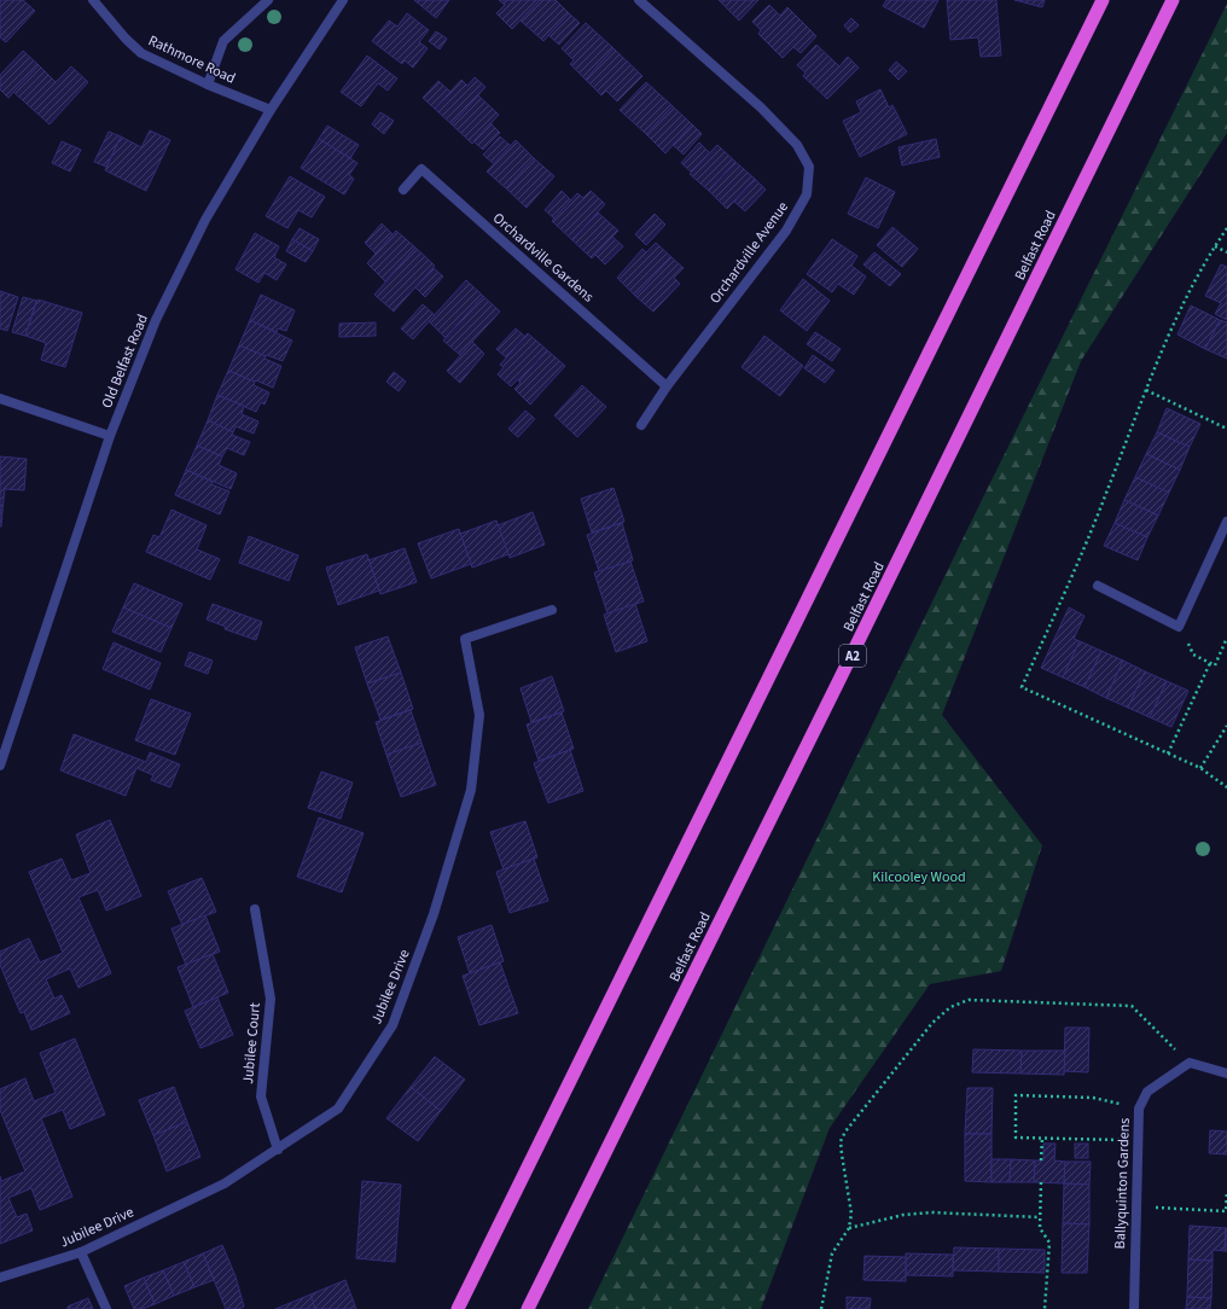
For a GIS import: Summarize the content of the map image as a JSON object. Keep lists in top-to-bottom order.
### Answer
{
  "streets": {
    "highway": ["Belfast Road", "A2"],
    "street": [
      "Rathmore Road",
      "Orchardville Avenue",
      "Orchardville Gardens",
      "Old Belfast Road",
      "Jubilee Drive",
      "Jubilee Court",
      "Ballyquinton Gardens"
    ]
  },
  "crossings": [
    ["Rathmore Road", "Old Belfast Road"],
    ["Orchardville Avenue", "Orchardville Gardens"],
    ["Jubilee Drive", "Jubilee Court"]
  ],
  "parks": ["Kilcooley Wood"]
}
